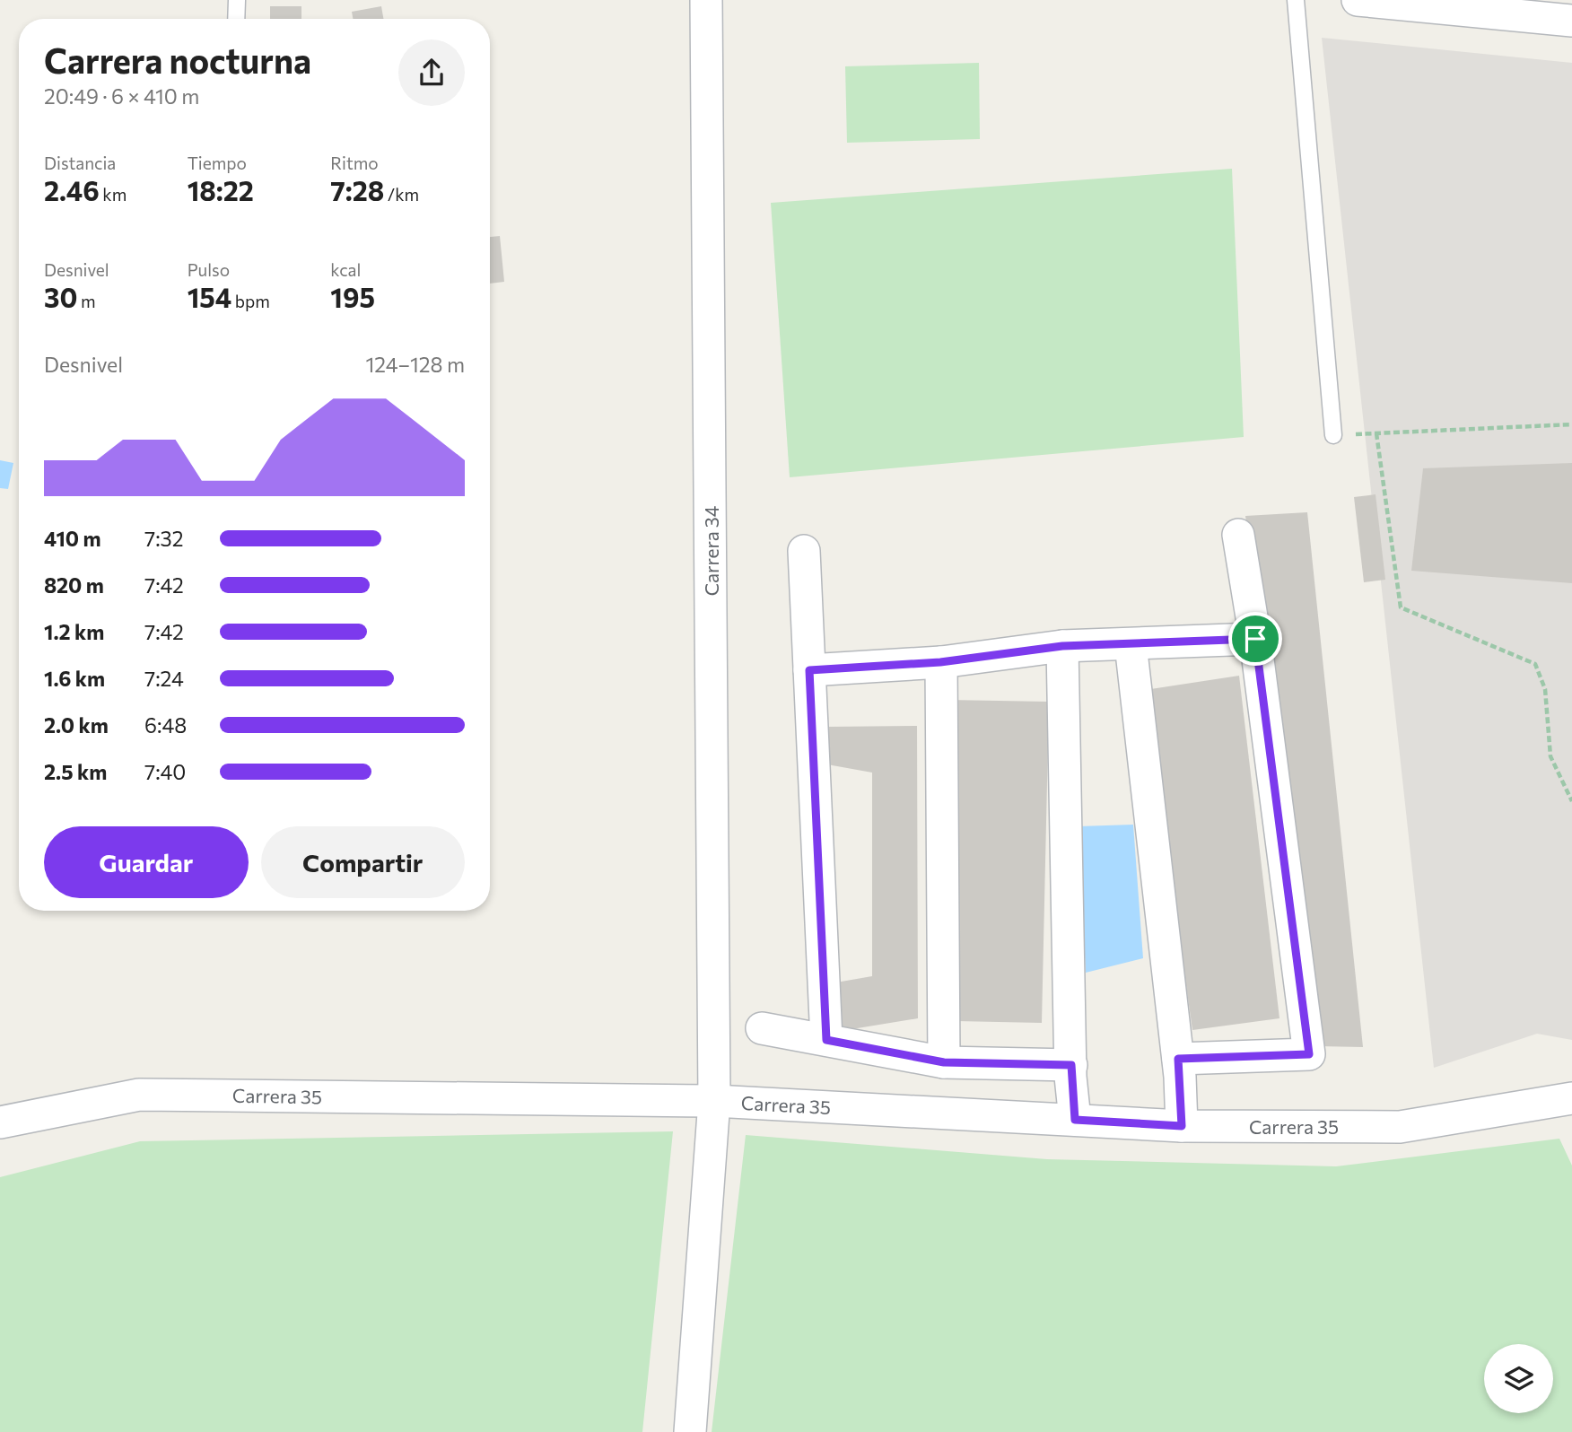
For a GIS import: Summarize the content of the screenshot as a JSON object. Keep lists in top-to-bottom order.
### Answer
{
  "streets": {
    "street": ["Carrera 34", "Carrera 35"]
  },
  "crossings": [
    ["Carrera 34", "Carrera 35"]
  ],
  "page": {
    "heading": ["Carrera nocturna", "20:49 · 6 × 410 m"],
    "stats": [
      ["Distancia", "2.46 km"],
      ["Tiempo", "18:22"],
      ["Ritmo", "7:28 /km"],
      ["Desnivel", "30 m"],
      ["Pulso", "154 bpm"],
      ["kcal", "195"]
    ],
    "chart": ["Desnivel", "124–128 m"],
    "list": [
      {
        "name": "410 m",
        "note": "7:32"
      },
      {
        "name": "820 m",
        "note": "7:42"
      },
      {
        "name": "1.2 km",
        "note": "7:42"
      },
      {
        "name": "1.6 km",
        "note": "7:24"
      },
      {
        "name": "2.0 km",
        "note": "6:48"
      },
      {
        "name": "2.5 km",
        "note": "7:40"
      }
    ],
    "buttons": ["Guardar", "Compartir"]
  }
}
